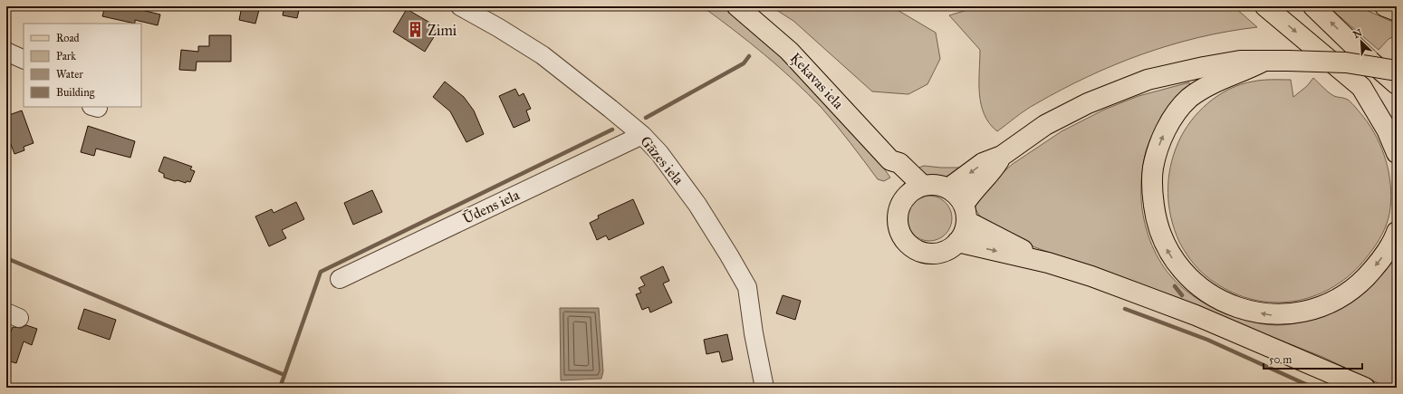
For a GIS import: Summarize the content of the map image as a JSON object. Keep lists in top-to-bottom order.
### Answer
{
  "streets": {
    "main road": ["Ķekavas iela"],
    "street": ["Gāzes iela", "Ūdens iela"]
  },
  "crossings": [
    ["Gāzes iela", "Ūdens iela"]
  ],
  "places": {
    "building": ["Zimi"]
  },
  "legend": [
    "Road",
    "Park",
    "Water",
    "Building"
  ],
  "scale_bar": "50 m",
  "north": "top left"
}
